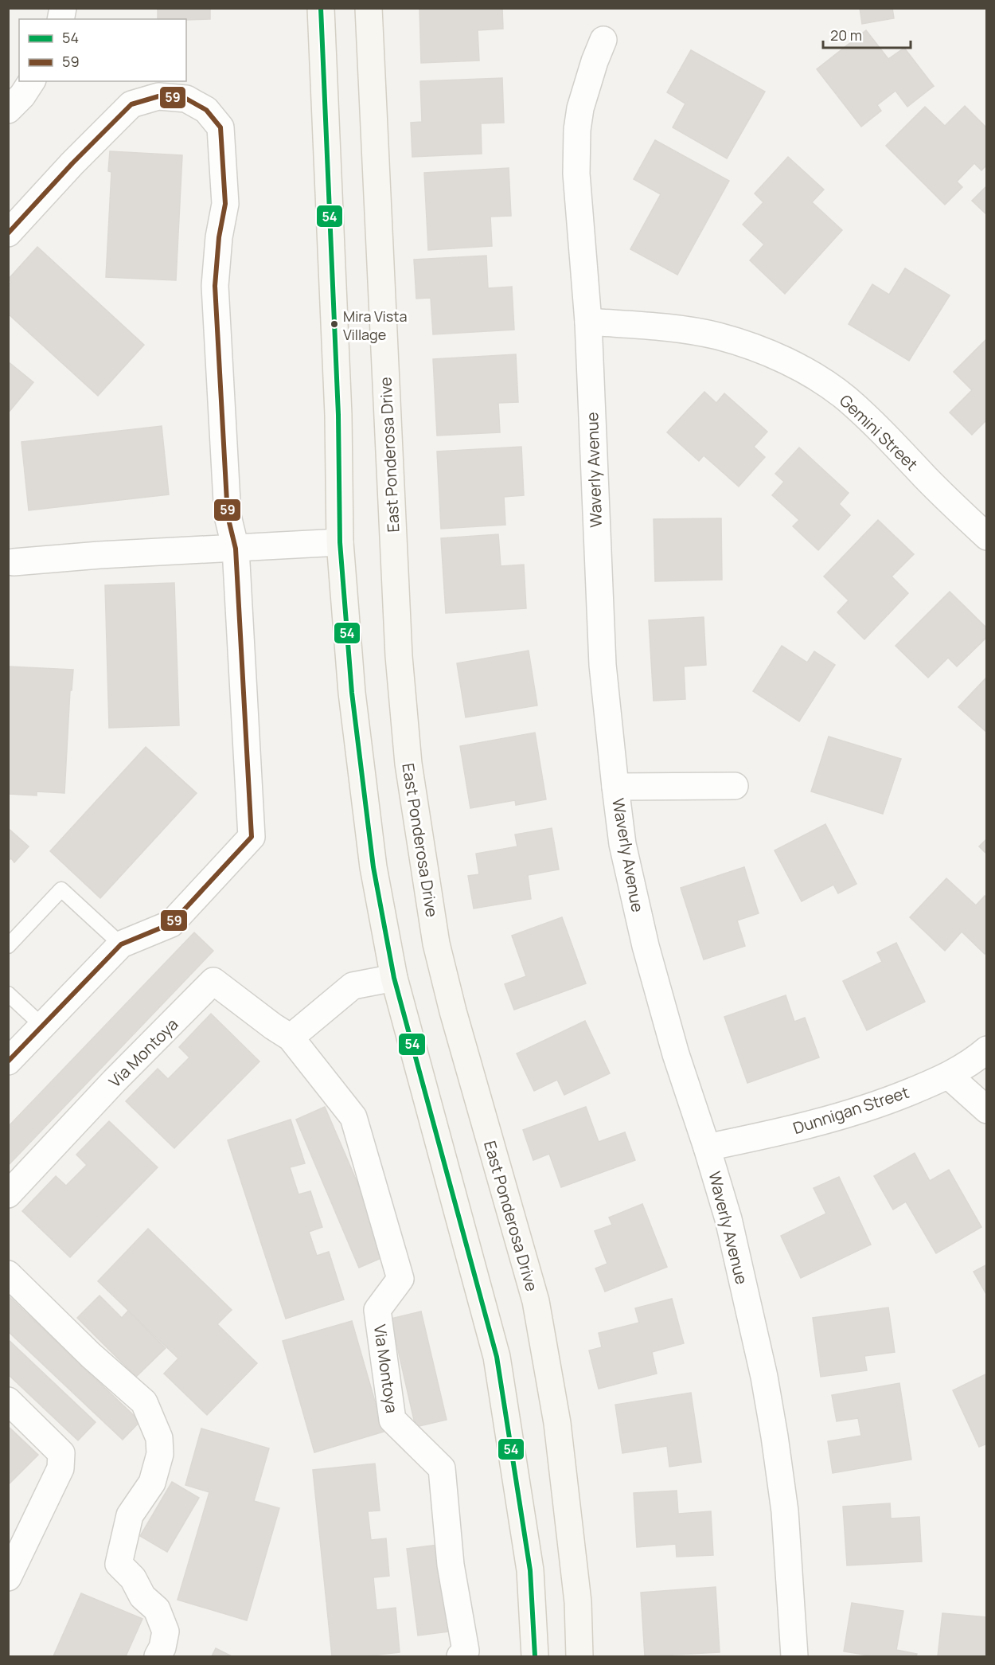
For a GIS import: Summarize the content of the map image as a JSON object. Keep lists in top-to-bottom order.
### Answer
{
  "streets": {
    "main road": ["East Ponderosa Drive"],
    "street": [
      "Gemini Street",
      "Waverly Avenue",
      "Via Montoya",
      "Dunnigan Street"
    ]
  },
  "crossings": [
    ["Gemini Street", "Waverly Avenue"],
    ["Waverly Avenue", "Dunnigan Street"]
  ],
  "places": ["Mira Vista Village"],
  "lines": ["transit line 54", "transit line 59"],
  "legend": ["54", "59"],
  "scale_bar": "20 m"
}
